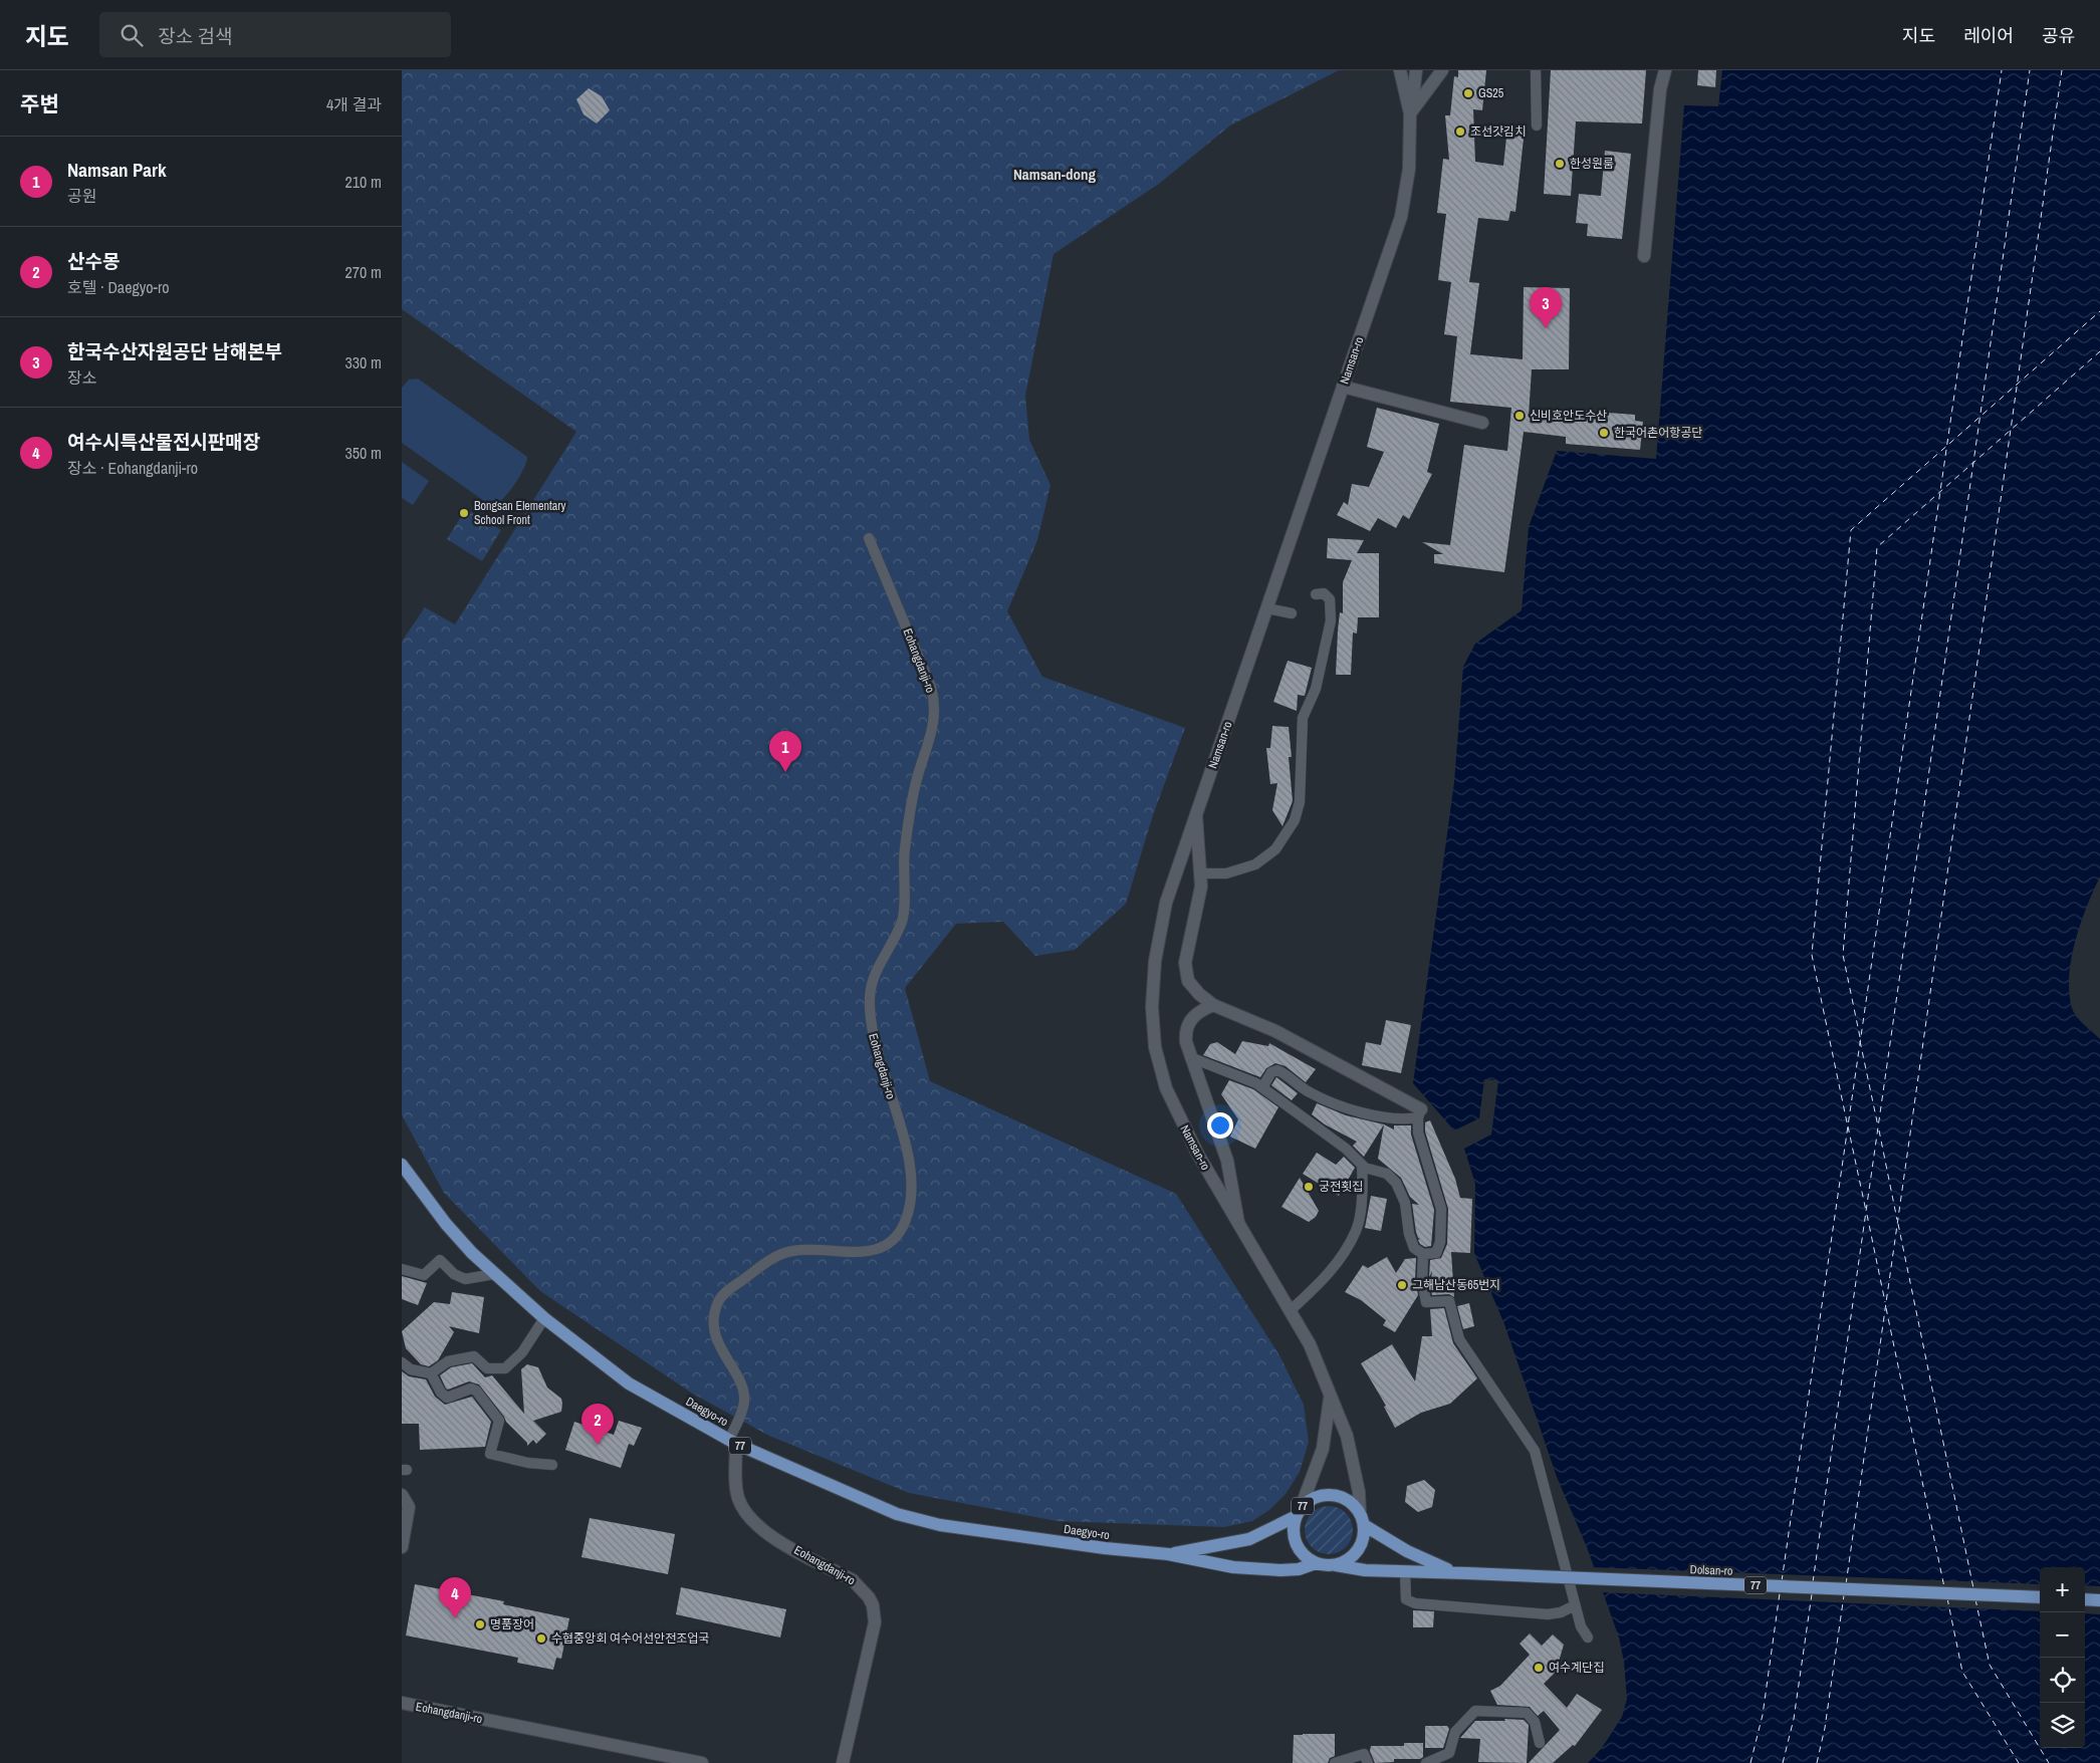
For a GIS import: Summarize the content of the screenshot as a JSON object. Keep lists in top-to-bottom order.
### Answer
{
  "streets": {
    "main road": ["Daegyo-ro", "77", "Dolsan-ro"],
    "street": ["Namsan-ro", "Eohangdanji-ro"]
  },
  "crossings": [
    ["Namsan-ro", "Daegyo-ro"],
    ["Namsan-ro", "77"],
    ["Eohangdanji-ro", "Daegyo-ro"],
    ["Daegyo-ro", "77"],
    ["77", "Dolsan-ro"]
  ],
  "districts": ["Namsan-dong"],
  "places": [
    "GS25",
    "조선갓김치",
    "한성원룸",
    "신비호안도수산",
    "한국어촌어항공단",
    "Bongsan Elementary School Front",
    "궁전횟집",
    "그해남산동65번지",
    "명품장어",
    "수협중앙회 여수어선안전조업국",
    "여수계단집"
  ],
  "page": {
    "header": "지도",
    "search": "장소 검색",
    "nav": ["지도", "레이어", "공유"],
    "heading": ["주변", "4개 결과"],
    "list": [
      {
        "mark": "1",
        "name": "Namsan Park",
        "note": "공원",
        "value": "210 m"
      },
      {
        "mark": "2",
        "name": "산수몽",
        "note": "호텔 · Daegyo-ro",
        "value": "270 m"
      },
      {
        "mark": "3",
        "name": "한국수산자원공단 남해본부",
        "note": "장소",
        "value": "330 m"
      },
      {
        "mark": "4",
        "name": "여수시특산물전시판매장",
        "note": "장소 · Eohangdanji-ro",
        "value": "350 m"
      }
    ],
    "pins": [
      "3",
      "1",
      "2",
      "4"
    ],
    "map_buttons": ["+", "−"]
  }
}
